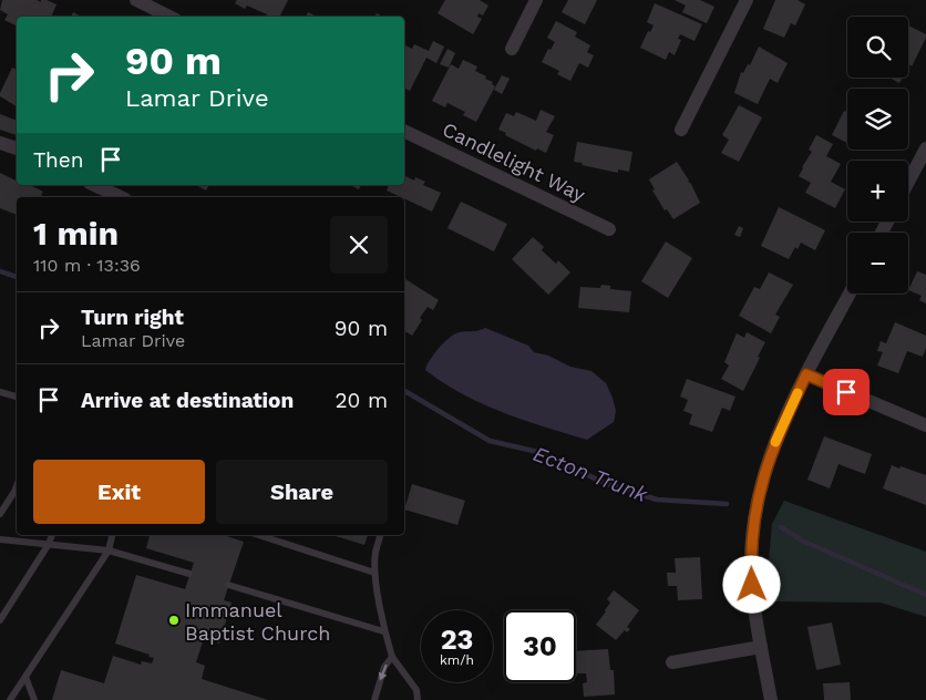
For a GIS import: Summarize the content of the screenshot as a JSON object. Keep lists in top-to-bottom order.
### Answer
{
  "streets": {
    "street": ["Candlelight Way"]
  },
  "water": ["Ecton Trunk"],
  "places": ["Immanuel Baptist Church"],
  "page": {
    "map_buttons": ["+", "−"],
    "turn": ["90 m", "Lamar Drive"],
    "then": "Then",
    "heading": ["1 min", "110 m · 13:36"],
    "list": [
      {
        "name": "Turn right",
        "note": "Lamar Drive",
        "value": "90 m"
      },
      {
        "name": "Arrive at destination",
        "value": "20 m"
      }
    ],
    "buttons": ["Exit", "Share"],
    "speed": "23 km/h",
    "limit": "30"
  }
}
